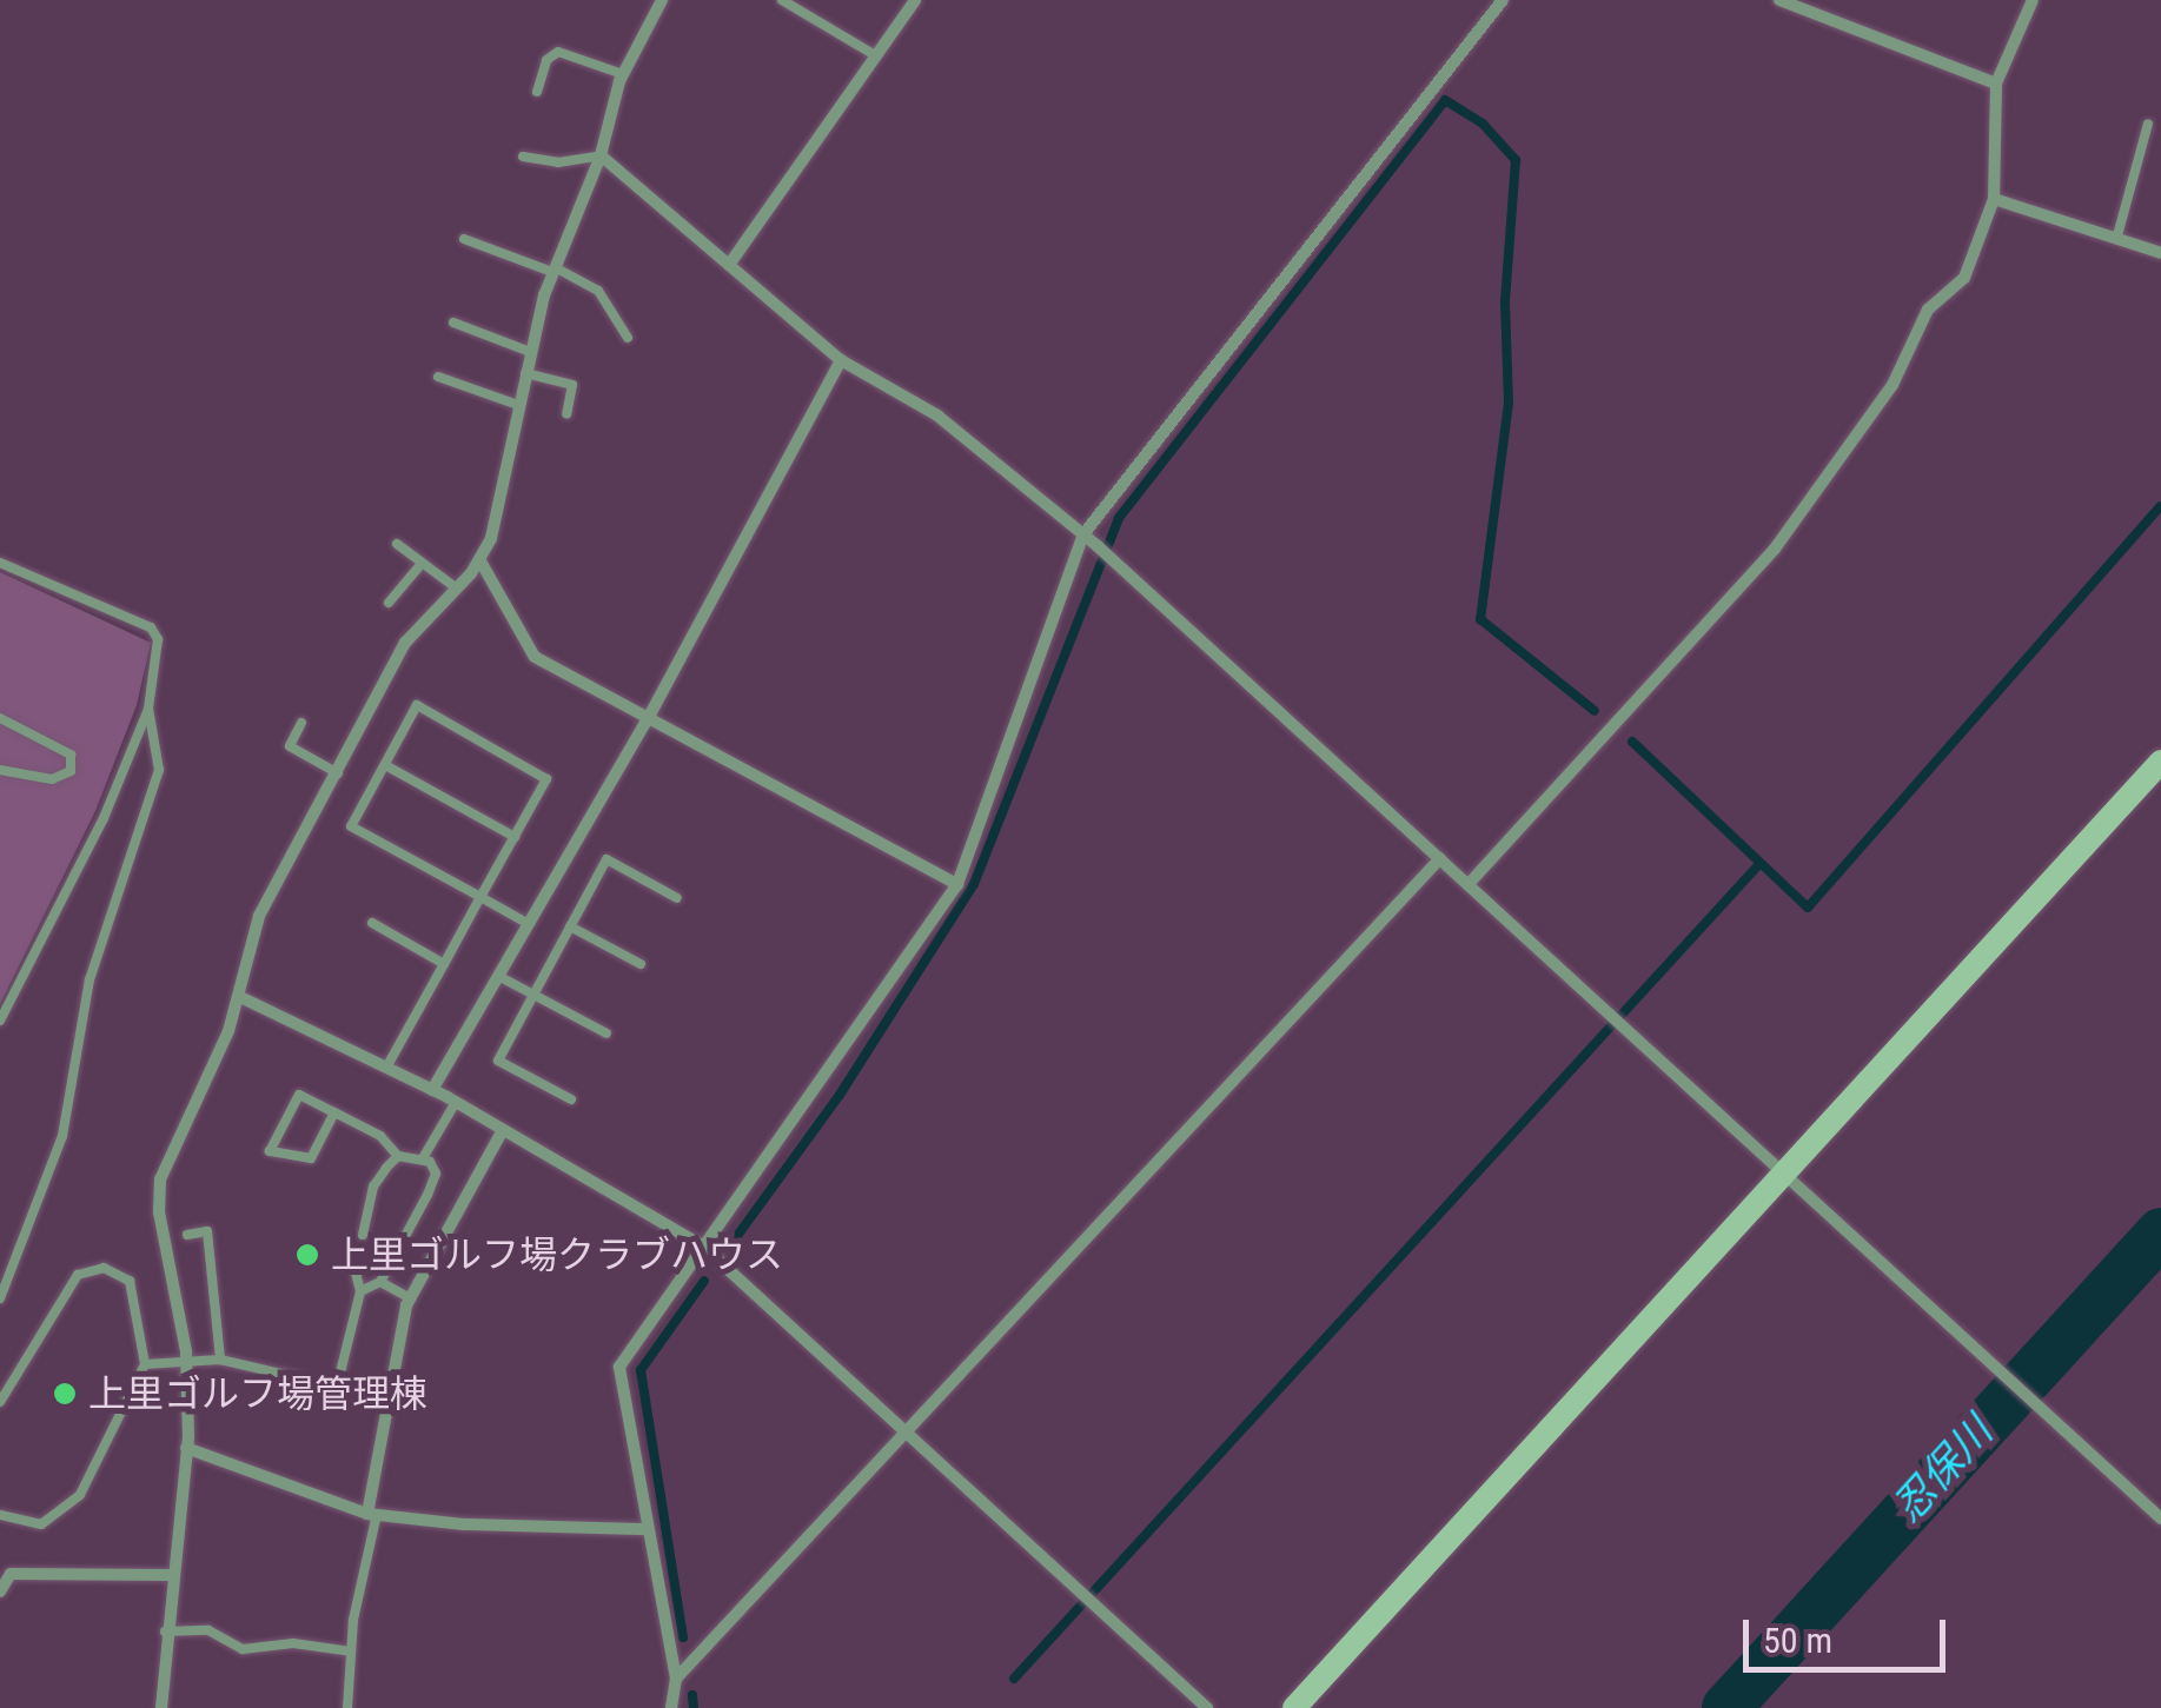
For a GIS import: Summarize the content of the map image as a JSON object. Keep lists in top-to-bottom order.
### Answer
{
  "water": ["忍保川"],
  "places": ["上里ゴルフ場クラブハウス", "上里ゴルフ場管理棟"],
  "scale_bar": "50 m"
}
